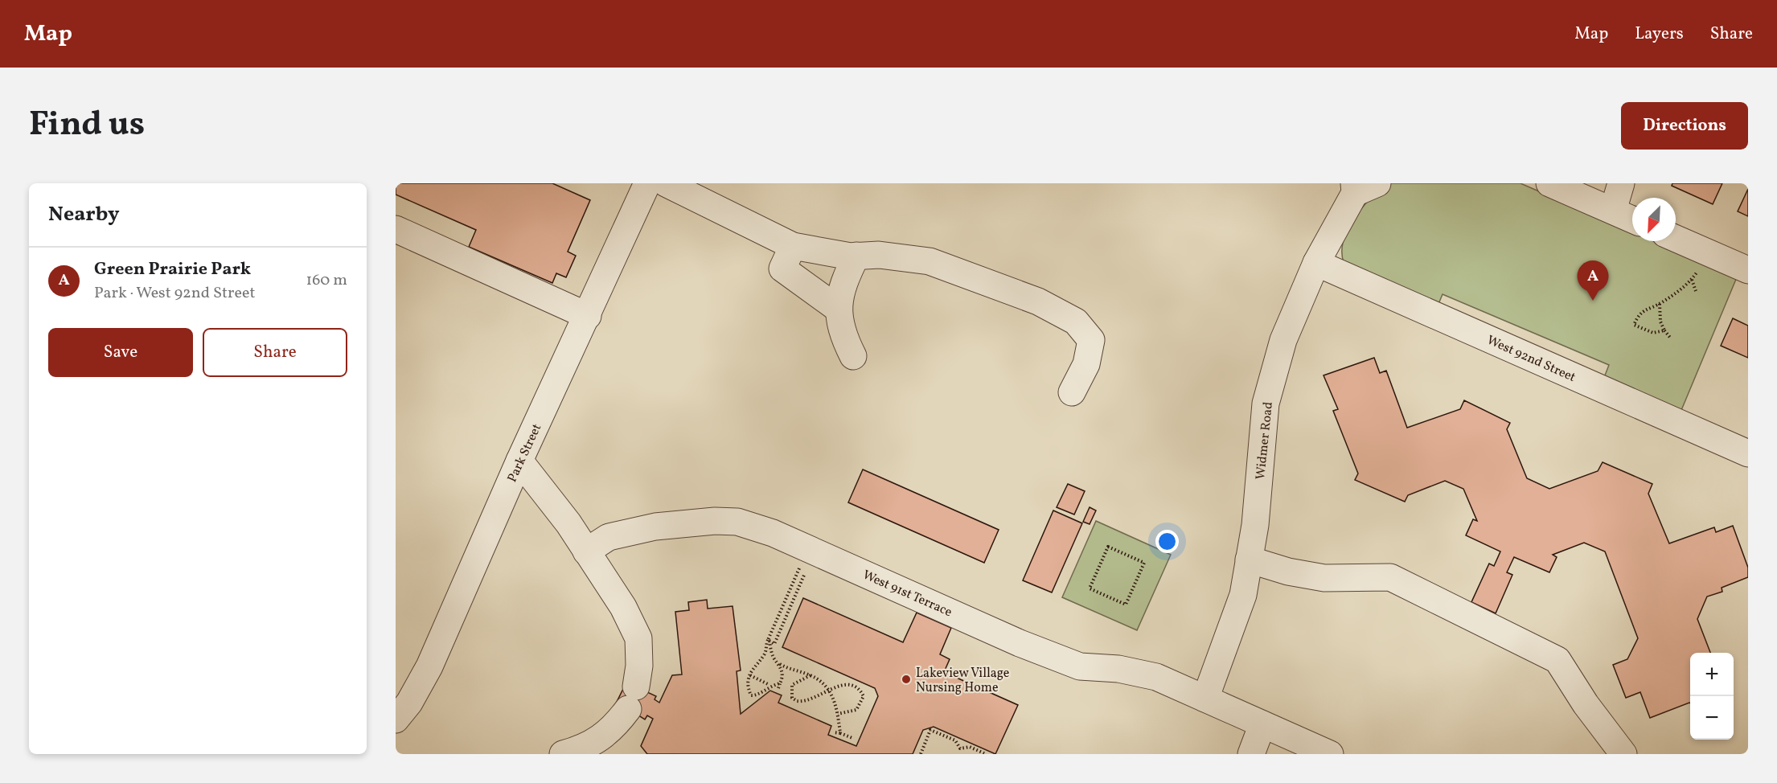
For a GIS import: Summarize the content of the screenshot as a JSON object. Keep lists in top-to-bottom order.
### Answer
{
  "streets": {
    "street": [
      "West 92nd Street",
      "Widmer Road",
      "Park Street",
      "West 91st Terrace"
    ]
  },
  "crossings": [
    ["West 92nd Street", "Widmer Road"],
    ["Widmer Road", "West 91st Terrace"]
  ],
  "places": ["Lakeview Village Nursing Home"],
  "north": "bottom left",
  "page": {
    "header": "Map",
    "nav": ["Map", "Layers", "Share"],
    "title": "Find us",
    "buttons": [
      "Directions",
      ["Save", "Share"]
    ],
    "heading": "Nearby",
    "list": [
      {
        "mark": "A",
        "name": "Green Prairie Park",
        "note": "Park · West 92nd Street",
        "value": "160 m"
      }
    ],
    "pins": "A",
    "map_buttons": ["+", "−"]
  }
}
